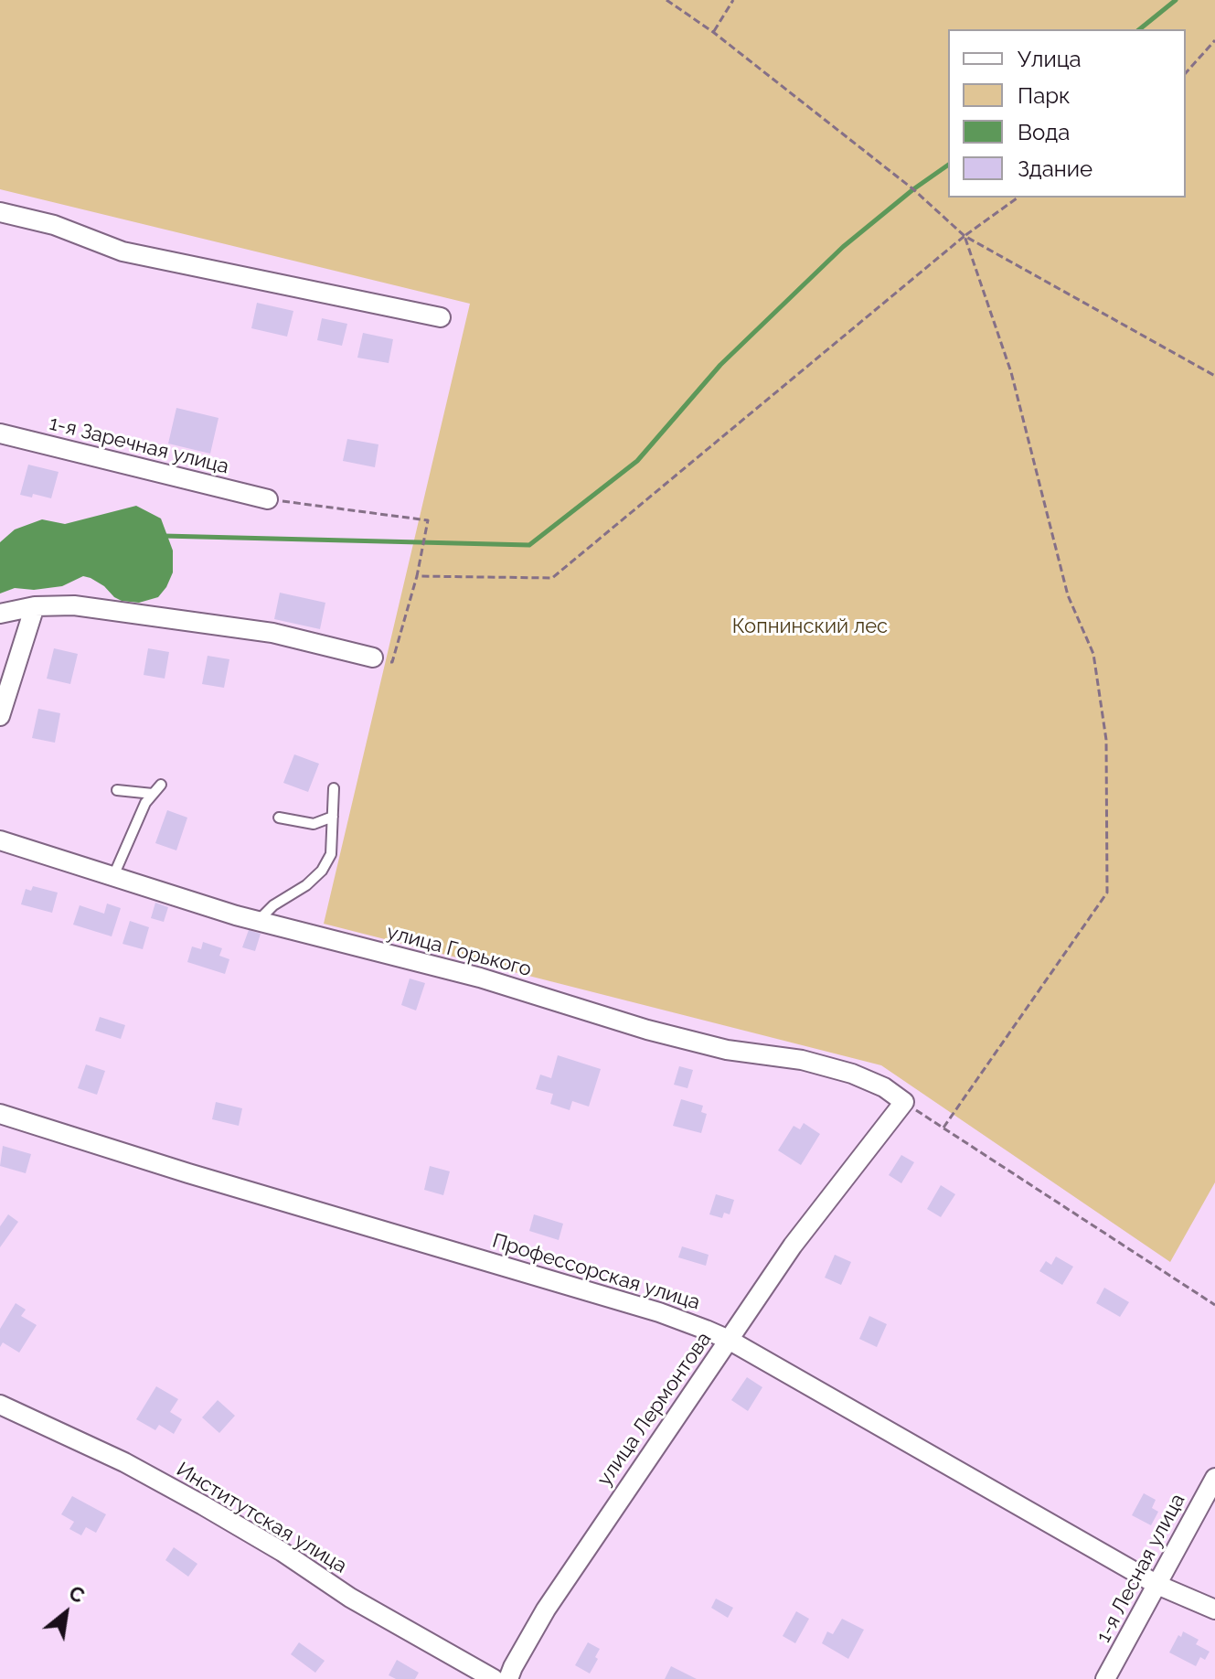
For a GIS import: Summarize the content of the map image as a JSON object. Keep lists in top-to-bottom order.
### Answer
{
  "streets": {
    "street": [
      "1-я Заречная улица",
      "улица Горького",
      "Профессорская улица",
      "улица Лермонтова",
      "Институтская улица",
      "1-я Лесная улица"
    ]
  },
  "crossings": [
    ["улица Горького", "улица Лермонтова"],
    ["Профессорская улица", "улица Лермонтова"],
    ["Профессорская улица", "1-я Лесная улица"]
  ],
  "parks": ["Копнинский лес"],
  "legend": [
    "Улица",
    "Парк",
    "Вода",
    "Здание"
  ],
  "north": "top right"
}
